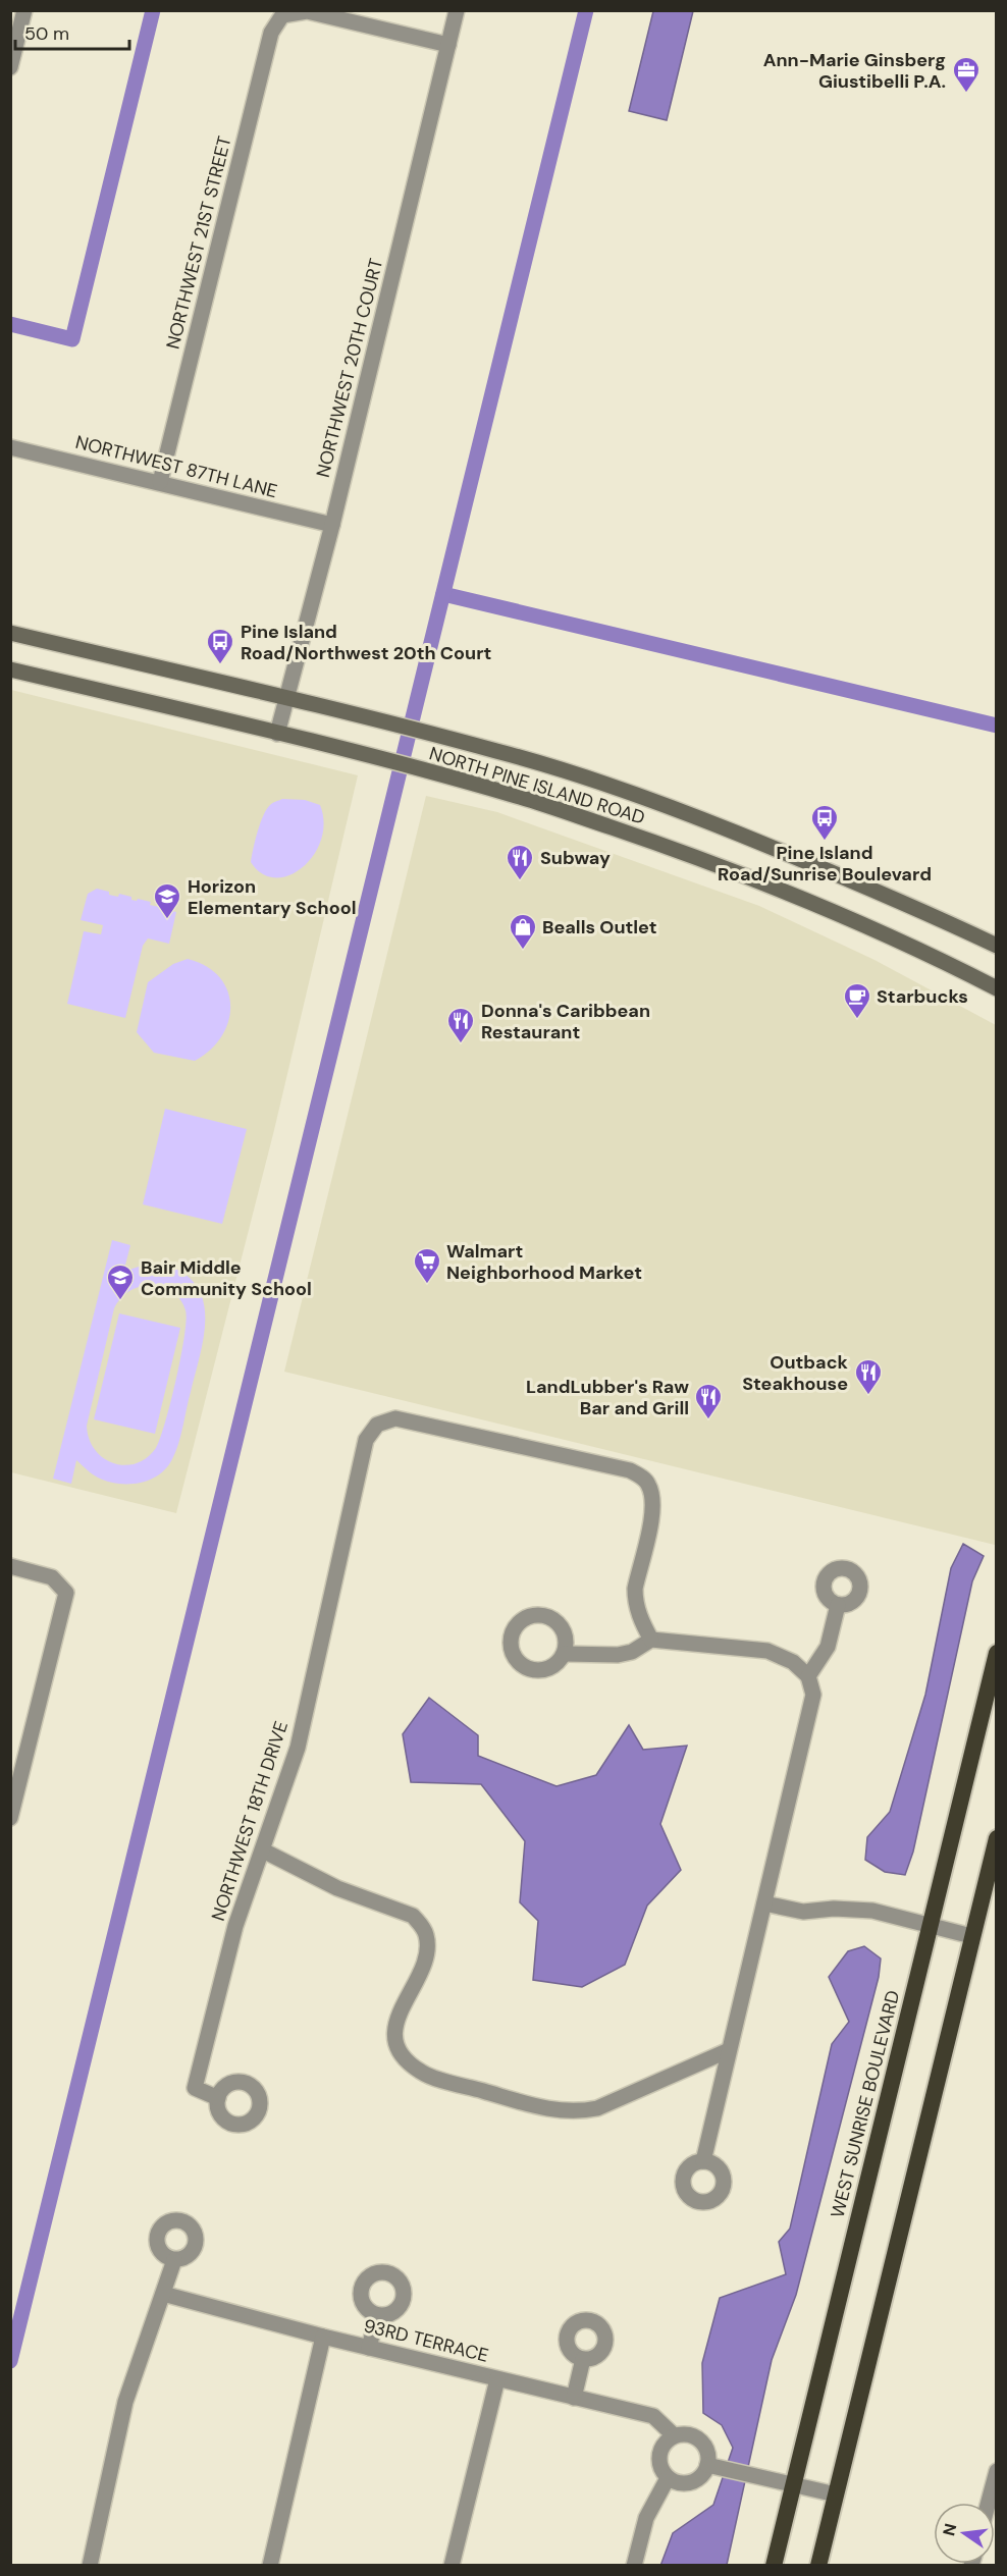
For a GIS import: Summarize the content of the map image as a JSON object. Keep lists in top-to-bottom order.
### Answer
{
  "streets": {
    "highway": ["WEST SUNRISE BOULEVARD"],
    "main road": ["NORTH PINE ISLAND ROAD"],
    "street": [
      "NORTHWEST 21ST STREET",
      "NORTHWEST 20TH COURT",
      "NORTHWEST 87TH LANE",
      "NORTHWEST 18TH DRIVE",
      "93RD TERRACE"
    ]
  },
  "crossings": [
    ["NORTHWEST 21ST STREET", "NORTHWEST 20TH COURT"],
    ["NORTHWEST 21ST STREET", "NORTHWEST 87TH LANE"],
    ["NORTHWEST 20TH COURT", "NORTHWEST 87TH LANE"],
    ["NORTHWEST 20TH COURT", "NORTH PINE ISLAND ROAD"]
  ],
  "places": {
    "office": ["Ann-Marie Ginsberg Giustibelli P.A."],
    "bus stop": ["Pine Island Road/Northwest 20th Court", "Pine Island Road/Sunrise Boulevard"],
    "restaurant": [
      "Subway",
      "Donna's Caribbean Restaurant",
      "Outback Steakhouse",
      "LandLubber's Raw Bar and Grill"
    ],
    "school or university": ["Horizon Elementary School", "Bair Middle Community School"],
    "shop": ["Bealls Outlet"],
    "cafe": ["Starbucks"],
    "supermarket": ["Walmart Neighborhood Market"]
  },
  "scale_bar": "50 m",
  "north": "left"
}
